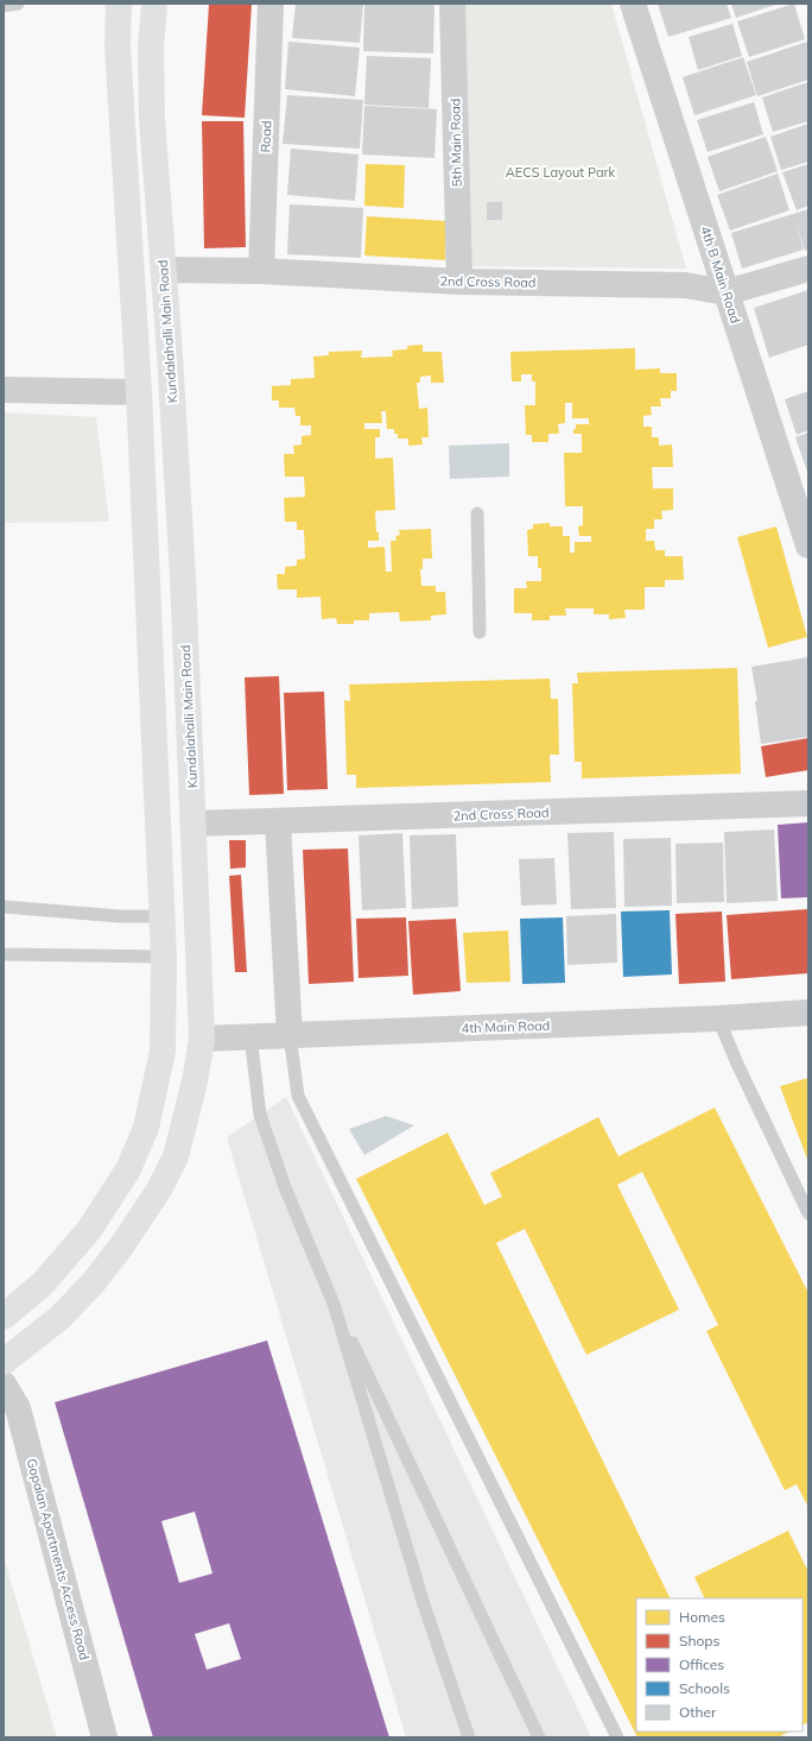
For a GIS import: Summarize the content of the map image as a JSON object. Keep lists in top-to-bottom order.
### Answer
{
  "streets": {
    "main road": ["Kundalahalli Main Road"],
    "street": [
      "Road",
      "5th Main Road",
      "4th B Main Road",
      "2nd Cross Road",
      "4th Main Road",
      "Gopalan Apartments Access Road"
    ]
  },
  "crossings": [
    ["Road", "2nd Cross Road"],
    ["5th Main Road", "2nd Cross Road"],
    ["4th B Main Road", "2nd Cross Road"],
    ["2nd Cross Road", "Kundalahalli Main Road"],
    ["Kundalahalli Main Road", "4th Main Road"]
  ],
  "parks": ["AECS Layout Park"],
  "legend": [
    "Homes",
    "Shops",
    "Offices",
    "Schools",
    "Other"
  ]
}
